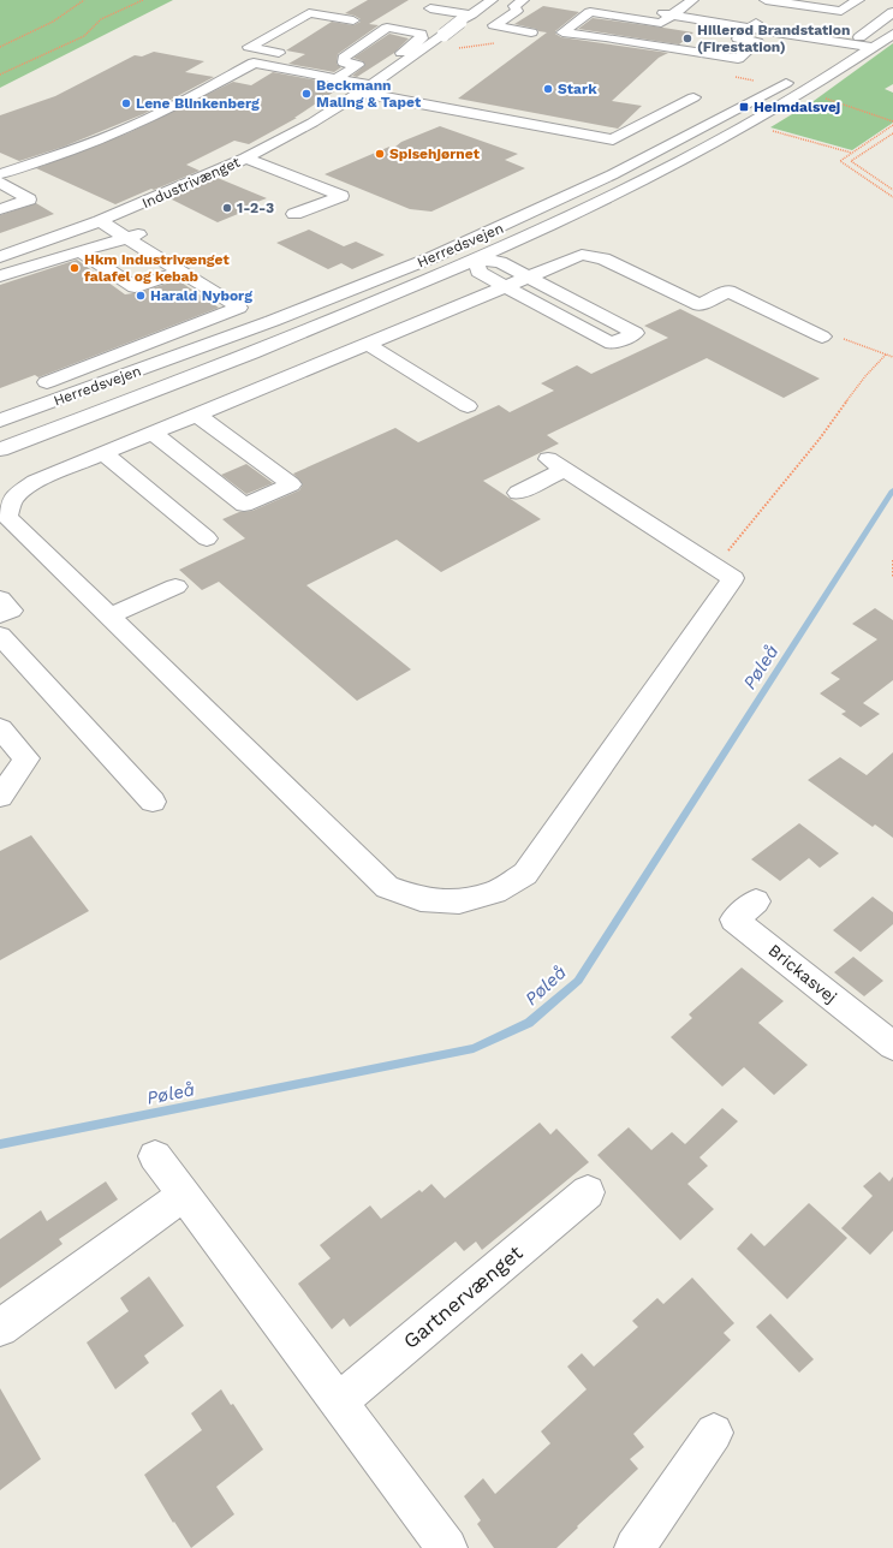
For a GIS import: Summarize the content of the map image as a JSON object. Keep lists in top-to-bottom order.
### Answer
{
  "streets": {
    "street": [
      "Industrivænget",
      "Herredsvejen",
      "Brickasvej",
      "Gartnervænget"
    ]
  },
  "water": ["Pøleå"],
  "places": {
    "other": [
      "Hillerød Brandstation (Firestation)",
      "Stark",
      "Beckmann Maling & Tapet",
      "Lene Blinkenberg",
      "Spisehjørnet",
      "1-2-3",
      "Hkm industrivænget falafel og kebab",
      "Harald Nyborg"
    ],
    "transit": ["Heimdalsvej"]
  }
}
